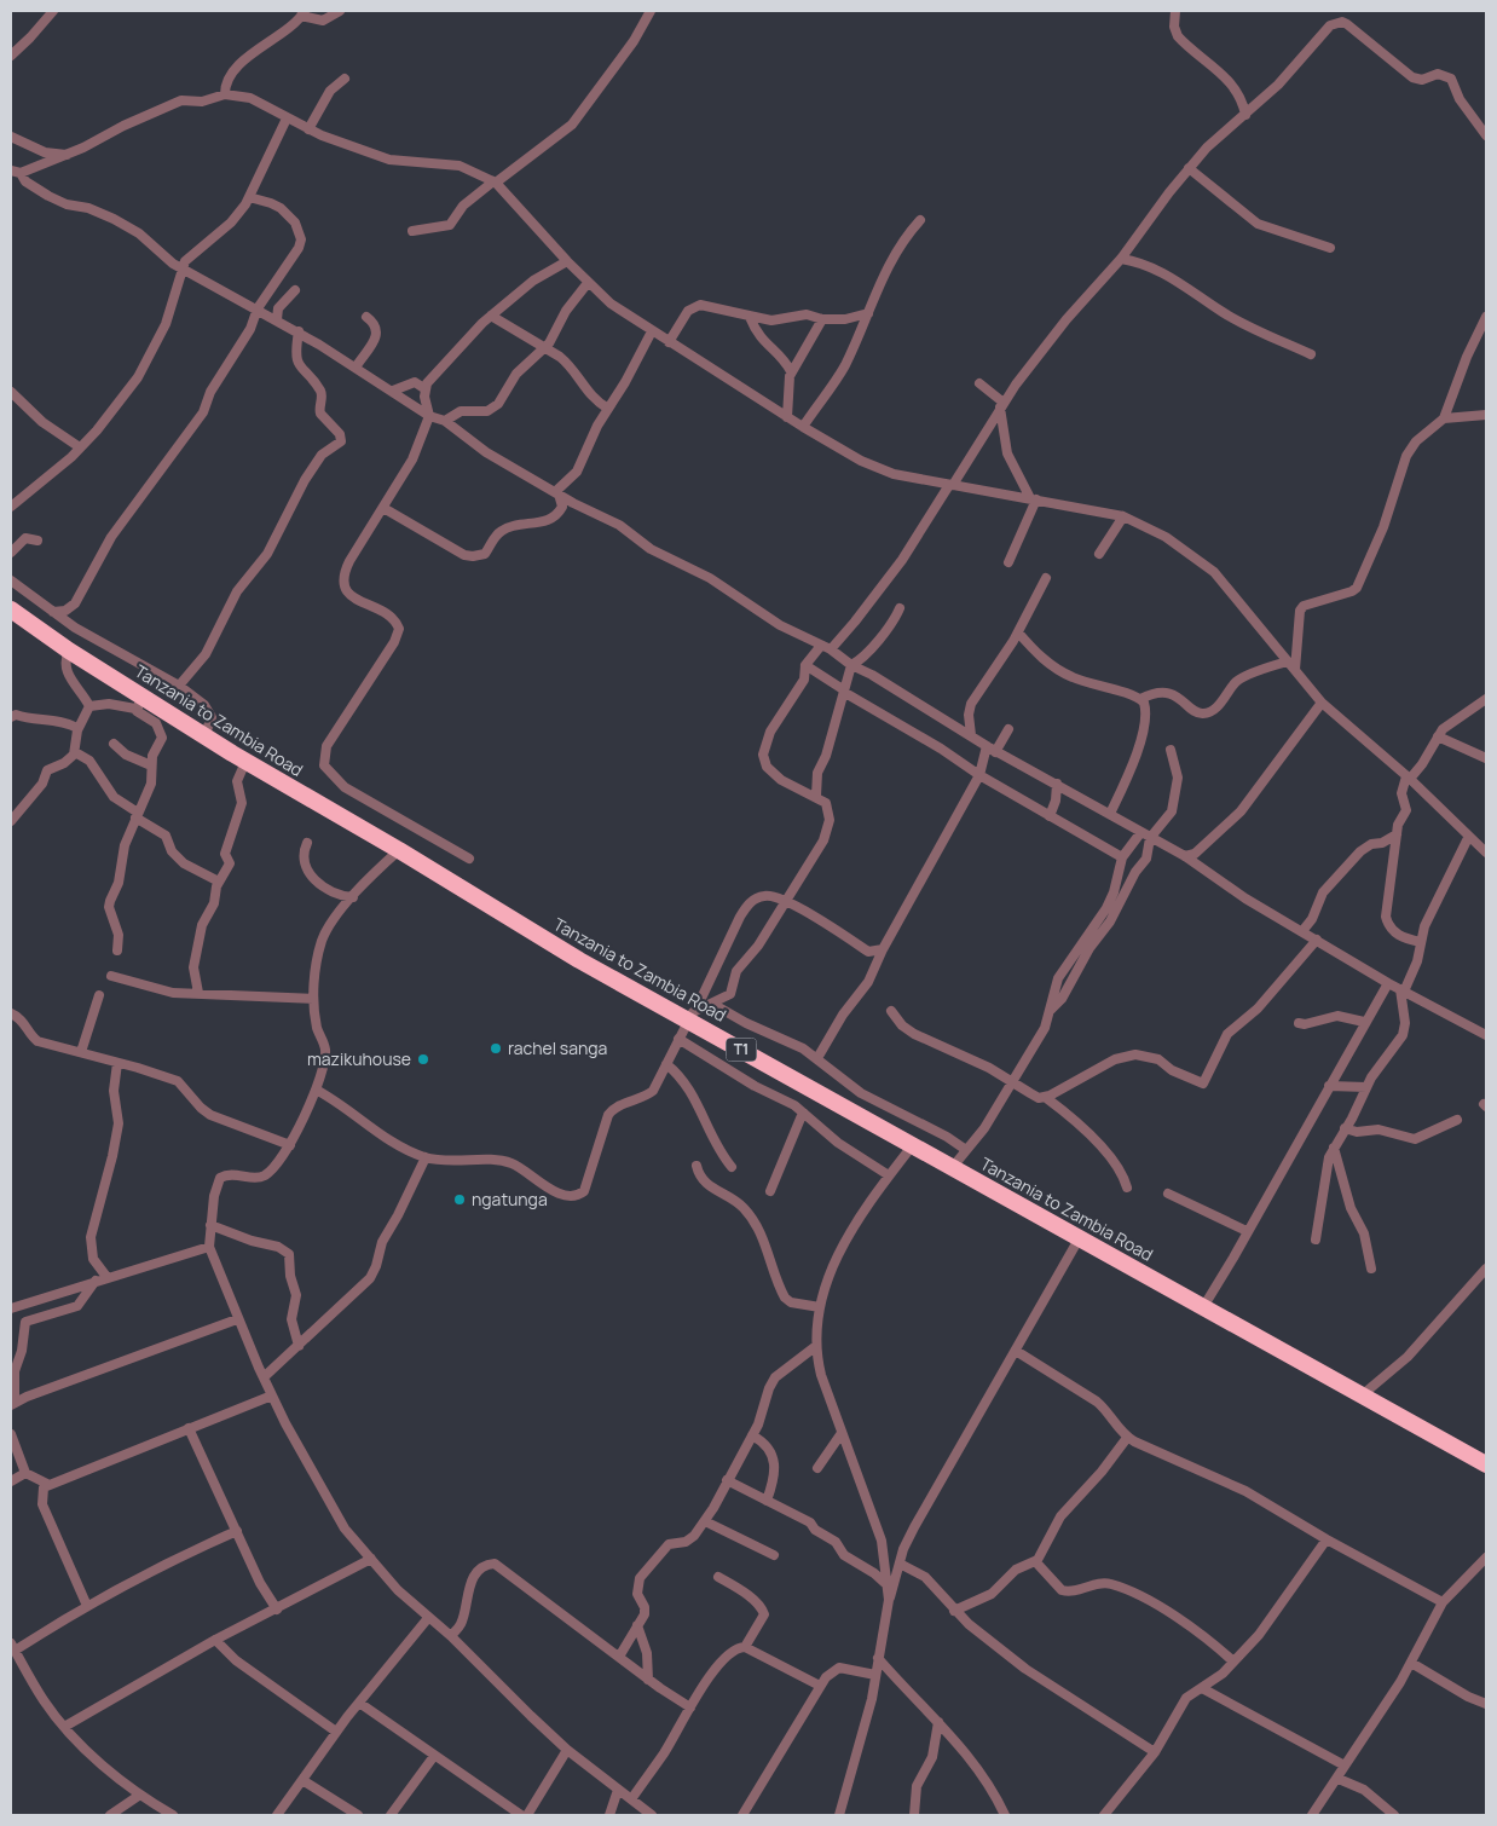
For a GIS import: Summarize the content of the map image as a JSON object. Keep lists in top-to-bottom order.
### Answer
{
  "streets": {
    "highway": ["Tanzania to Zambia Road", "T1"]
  },
  "places": ["rachel sanga", "mazikuhouse", "ngatunga"]
}
